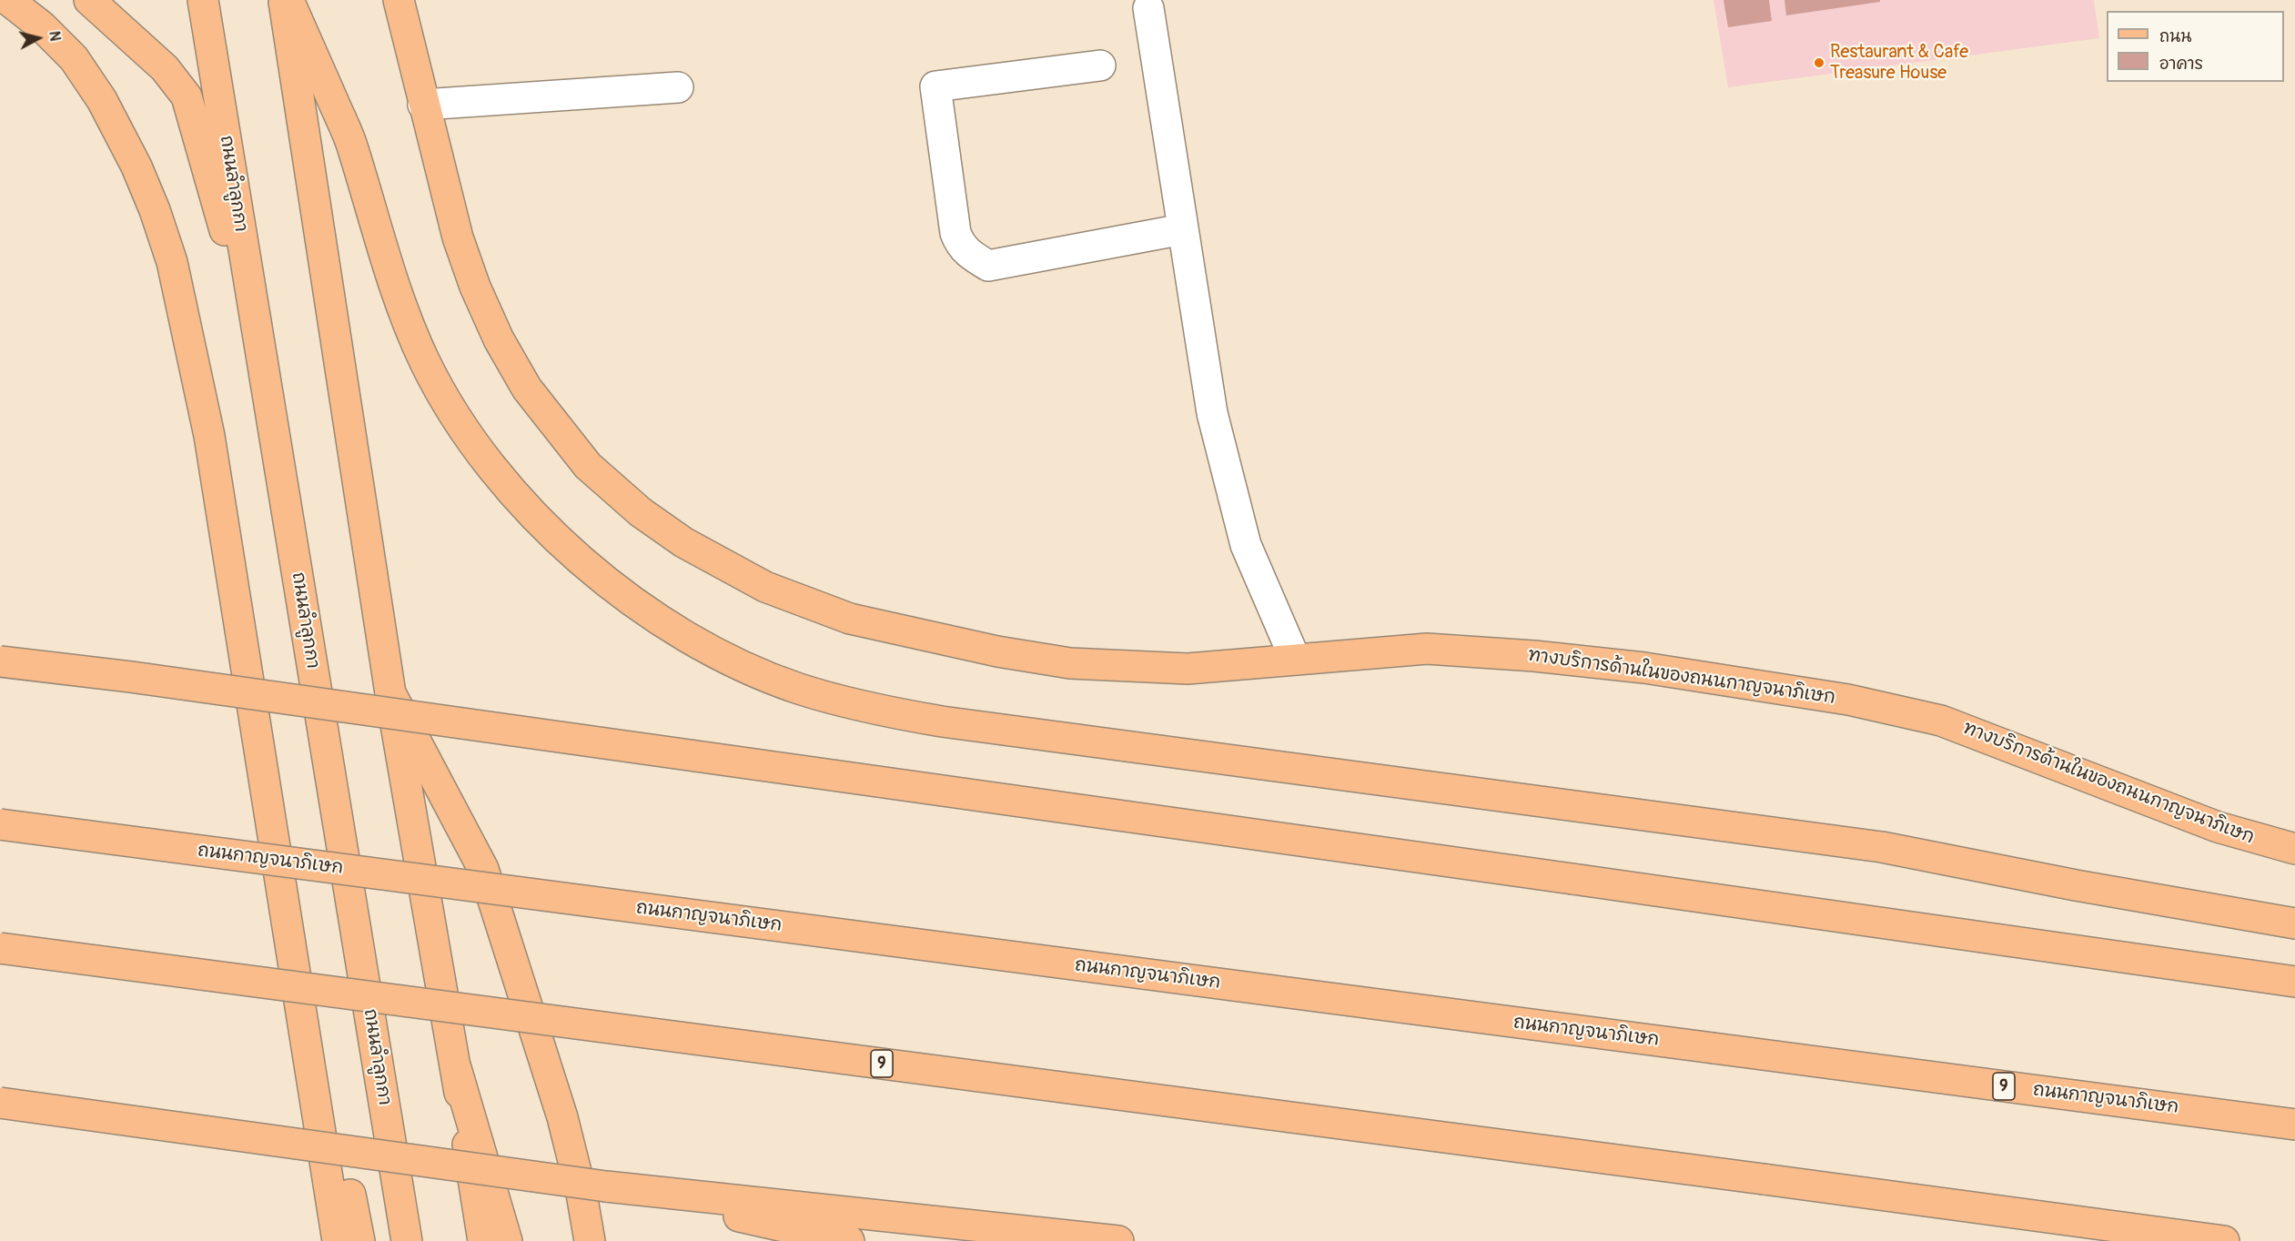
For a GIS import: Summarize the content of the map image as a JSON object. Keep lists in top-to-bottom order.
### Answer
{
  "streets": {
    "main road": [
      "ถนนลำลูกกา",
      "ทางบริการด้านในของถนนกาญจนาภิเษก",
      "ถนนกาญจนาภิเษก",
      "9"
    ]
  },
  "places": ["Restaurant & Cafe Treasure House"],
  "legend": ["ถนน", "อาคาร"],
  "north": "right"
}
